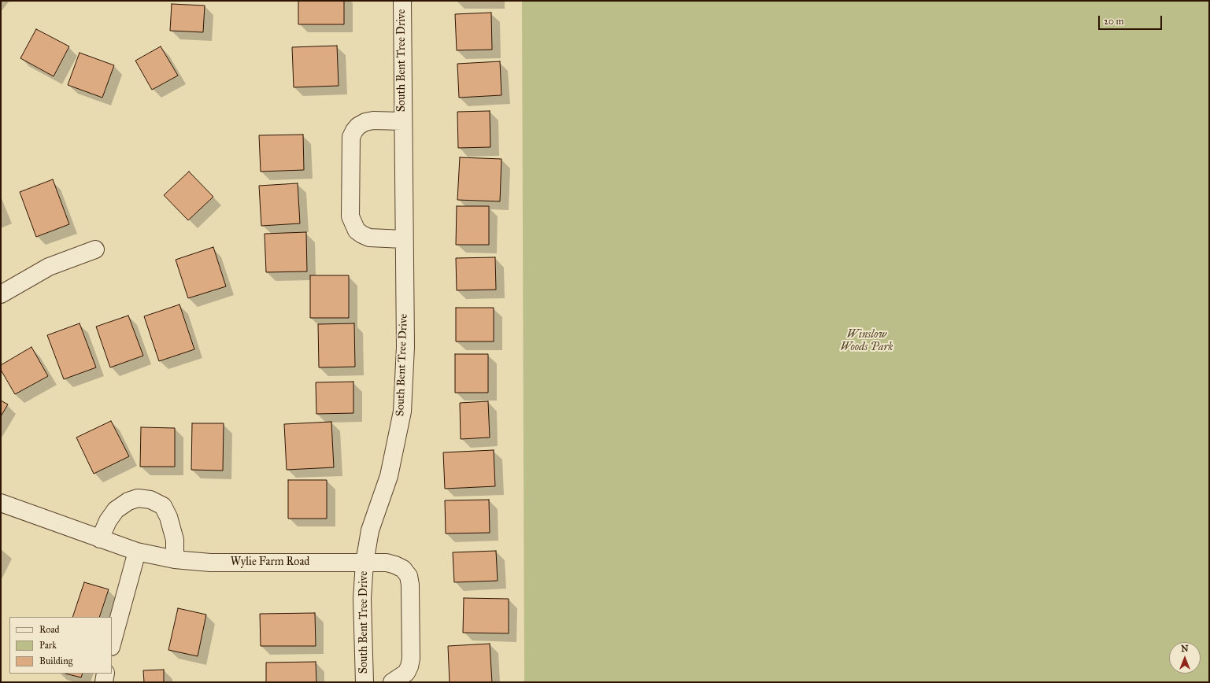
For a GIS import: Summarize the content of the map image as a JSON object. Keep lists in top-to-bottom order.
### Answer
{
  "streets": {
    "street": ["South Bent Tree Drive", "Wylie Farm Road"]
  },
  "crossings": [
    ["South Bent Tree Drive", "Wylie Farm Road"]
  ],
  "parks": ["Winslow Woods Park"],
  "legend": ["Road", "Park", "Building"],
  "scale_bar": "20 m",
  "north": "top"
}
